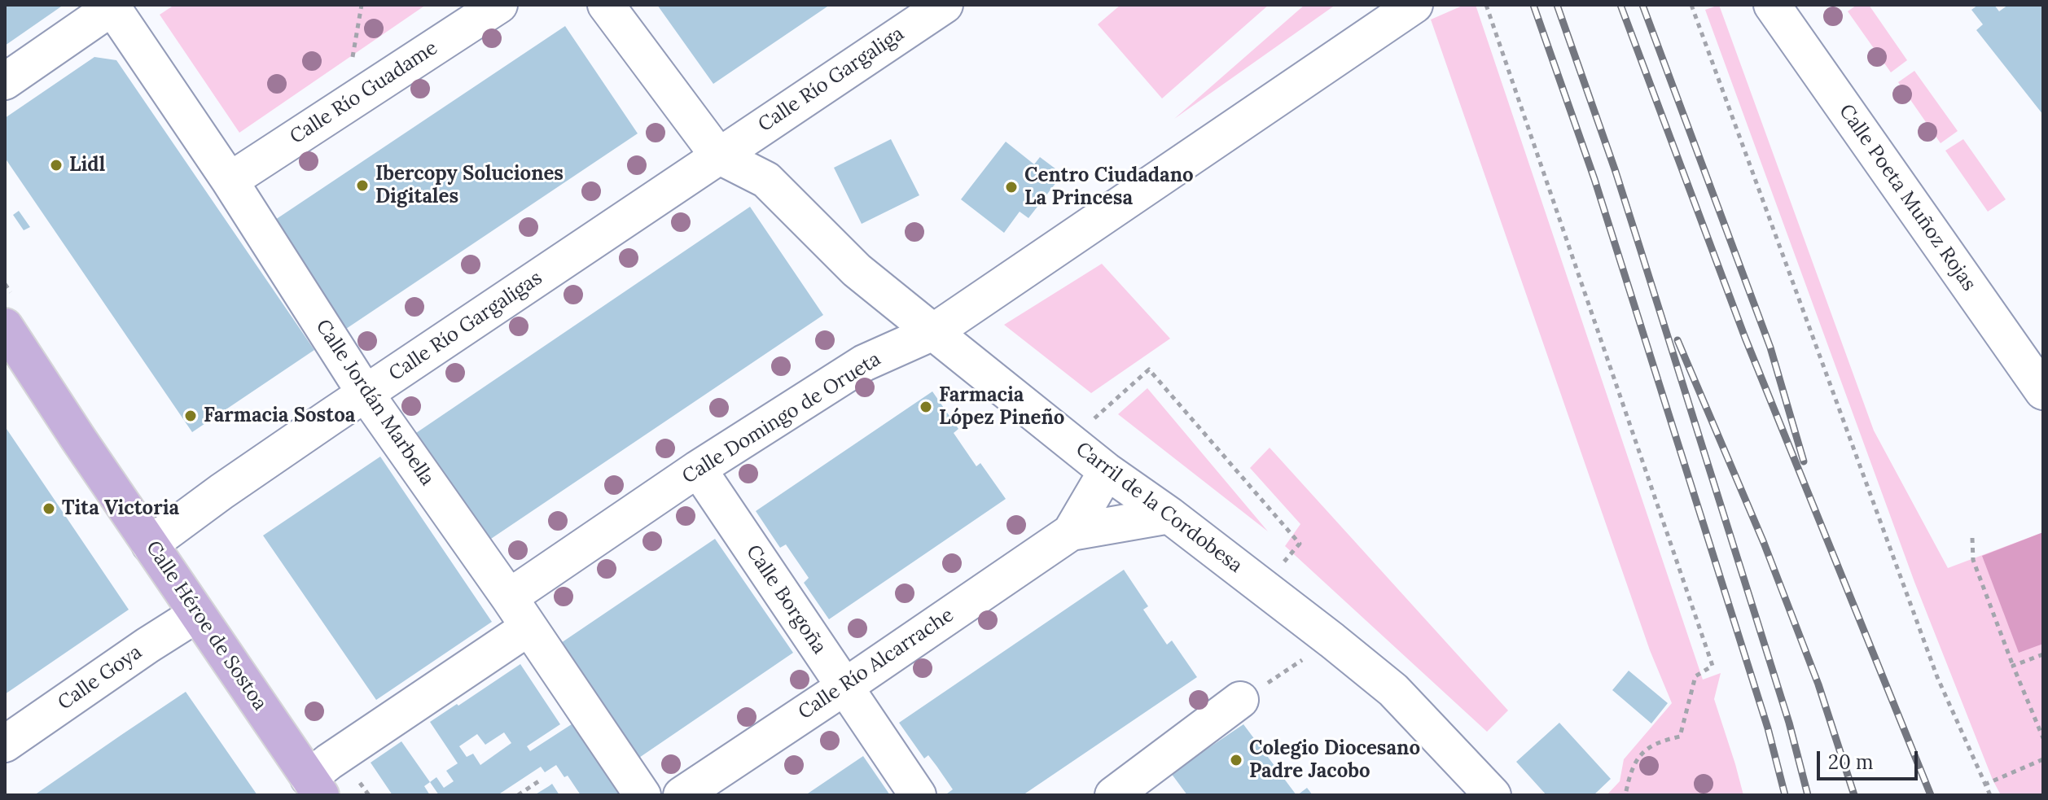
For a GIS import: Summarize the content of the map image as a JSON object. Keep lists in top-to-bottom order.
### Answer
{
  "streets": {
    "main road": ["Calle Héroe de Sostoa"],
    "street": [
      "Calle Río Gargaliga",
      "Calle Río Guadame",
      "Calle Poeta Muñoz Rojas",
      "Calle Río Gargaligas",
      "Calle Jordán Marbella",
      "Calle Domingo de Orueta",
      "Carril de la Cordobesa",
      "Calle Borgoña",
      "Calle Río Alcarrache",
      "Calle Goya"
    ]
  },
  "crossings": [
    ["Calle Río Gargaliga", "Calle Río Gargaligas"],
    ["Calle Río Gargaliga", "Carril de la Cordobesa"],
    ["Calle Río Guadame", "Calle Jordán Marbella"],
    ["Calle Río Gargaligas", "Calle Jordán Marbella"],
    ["Calle Río Gargaligas", "Carril de la Cordobesa"],
    ["Calle Río Gargaligas", "Calle Héroe de Sostoa"],
    ["Calle Jordán Marbella", "Calle Domingo de Orueta"],
    ["Calle Domingo de Orueta", "Carril de la Cordobesa"],
    ["Calle Domingo de Orueta", "Calle Borgoña"],
    ["Carril de la Cordobesa", "Calle Río Alcarrache"],
    ["Calle Borgoña", "Calle Río Alcarrache"],
    ["Calle Héroe de Sostoa", "Calle Goya"]
  ],
  "places": [
    "Lidl",
    "Ibercopy Soluciones Digitales",
    "Centro Ciudadano La Princesa",
    "Farmacia López Pineño",
    "Farmacia Sostoa",
    "Tita Victoria",
    "Colegio Diocesano Padre Jacobo"
  ],
  "scale_bar": "20 m"
}
